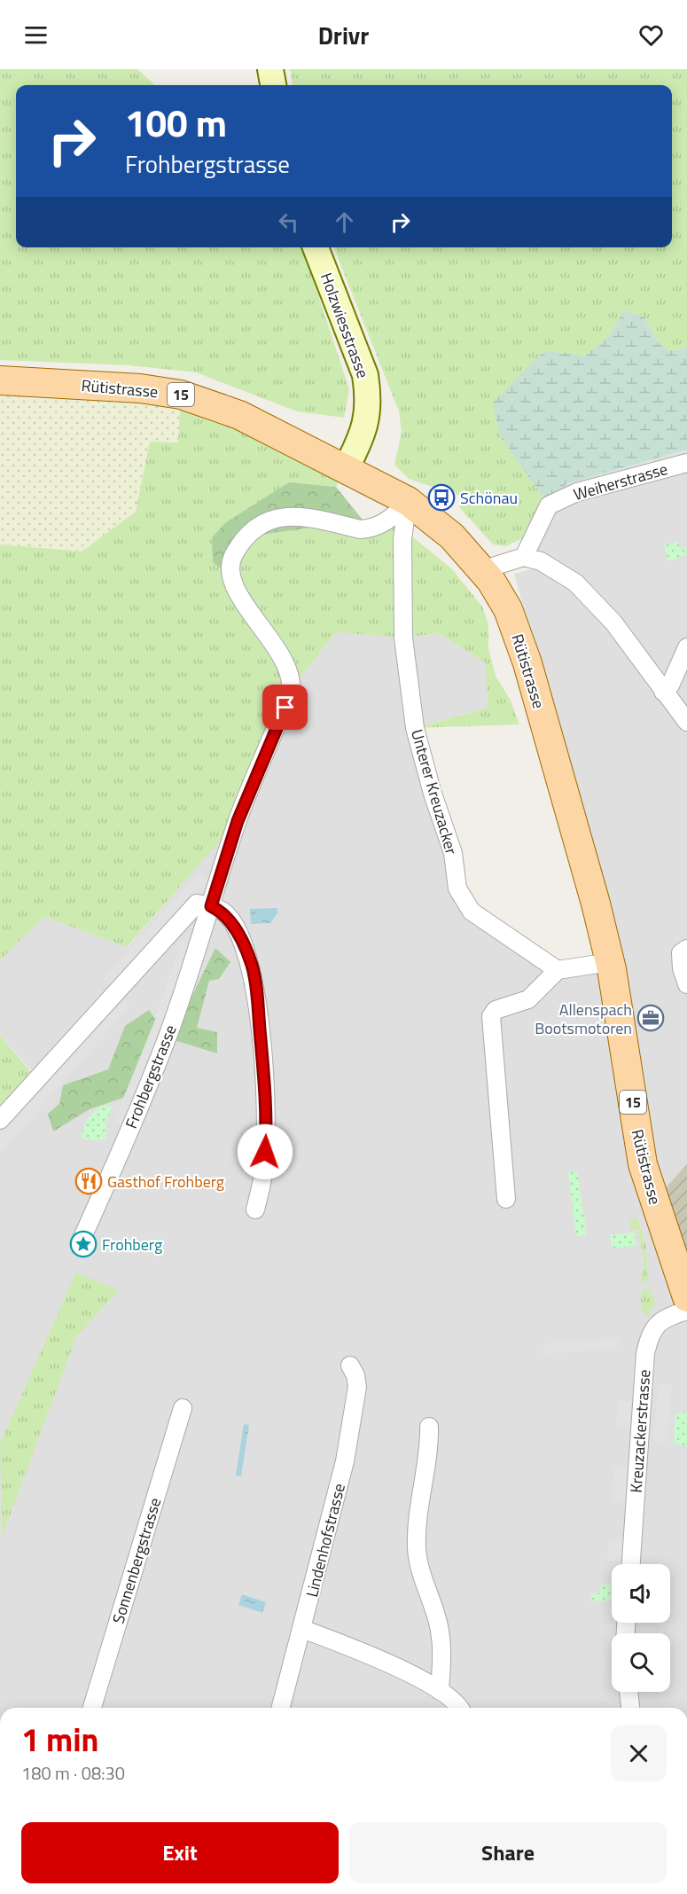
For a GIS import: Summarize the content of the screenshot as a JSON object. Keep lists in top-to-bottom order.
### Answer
{
  "streets": {
    "main road": ["Rütistrasse", "15"],
    "street": [
      "Holzwiesstrasse",
      "Weiherstrasse",
      "Unterer Kreuzacker",
      "Frohbergstrasse",
      "Kreuzackerstrasse",
      "Lindenhofstrasse",
      "Sonnenbergstrasse"
    ]
  },
  "crossings": [
    ["Holzwiesstrasse", "Rütistrasse"],
    ["Rütistrasse", "Unterer Kreuzacker"],
    ["Rütistrasse", "Frohbergstrasse"],
    ["Unterer Kreuzacker", "Frohbergstrasse"]
  ],
  "places": {
    "bus stop": ["Schönau"],
    "office": ["Allenspach Bootsmotoren"],
    "restaurant": ["Gasthof Frohberg"],
    "place": ["Frohberg"]
  },
  "page": {
    "header": "Drivr",
    "turn": ["100 m", "Frohbergstrasse"],
    "heading": ["1 min", "180 m · 08:30"],
    "buttons": ["Exit", "Share"]
  }
}
